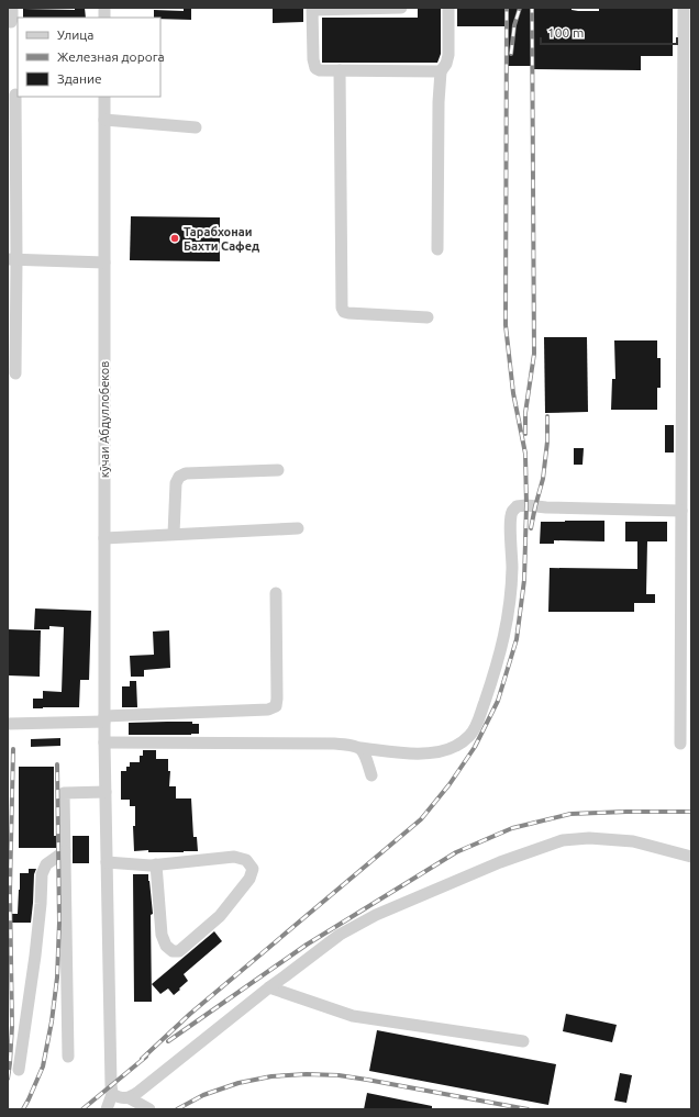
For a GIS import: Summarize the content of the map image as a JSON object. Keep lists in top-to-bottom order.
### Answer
{
  "streets": {
    "street": ["кӯчаи Абдуллобеков"]
  },
  "places": ["Тарабхонаи Бахти Сафед"],
  "legend": ["Улица", "Железная дорога", "Здание"],
  "scale_bar": "100 m"
}
